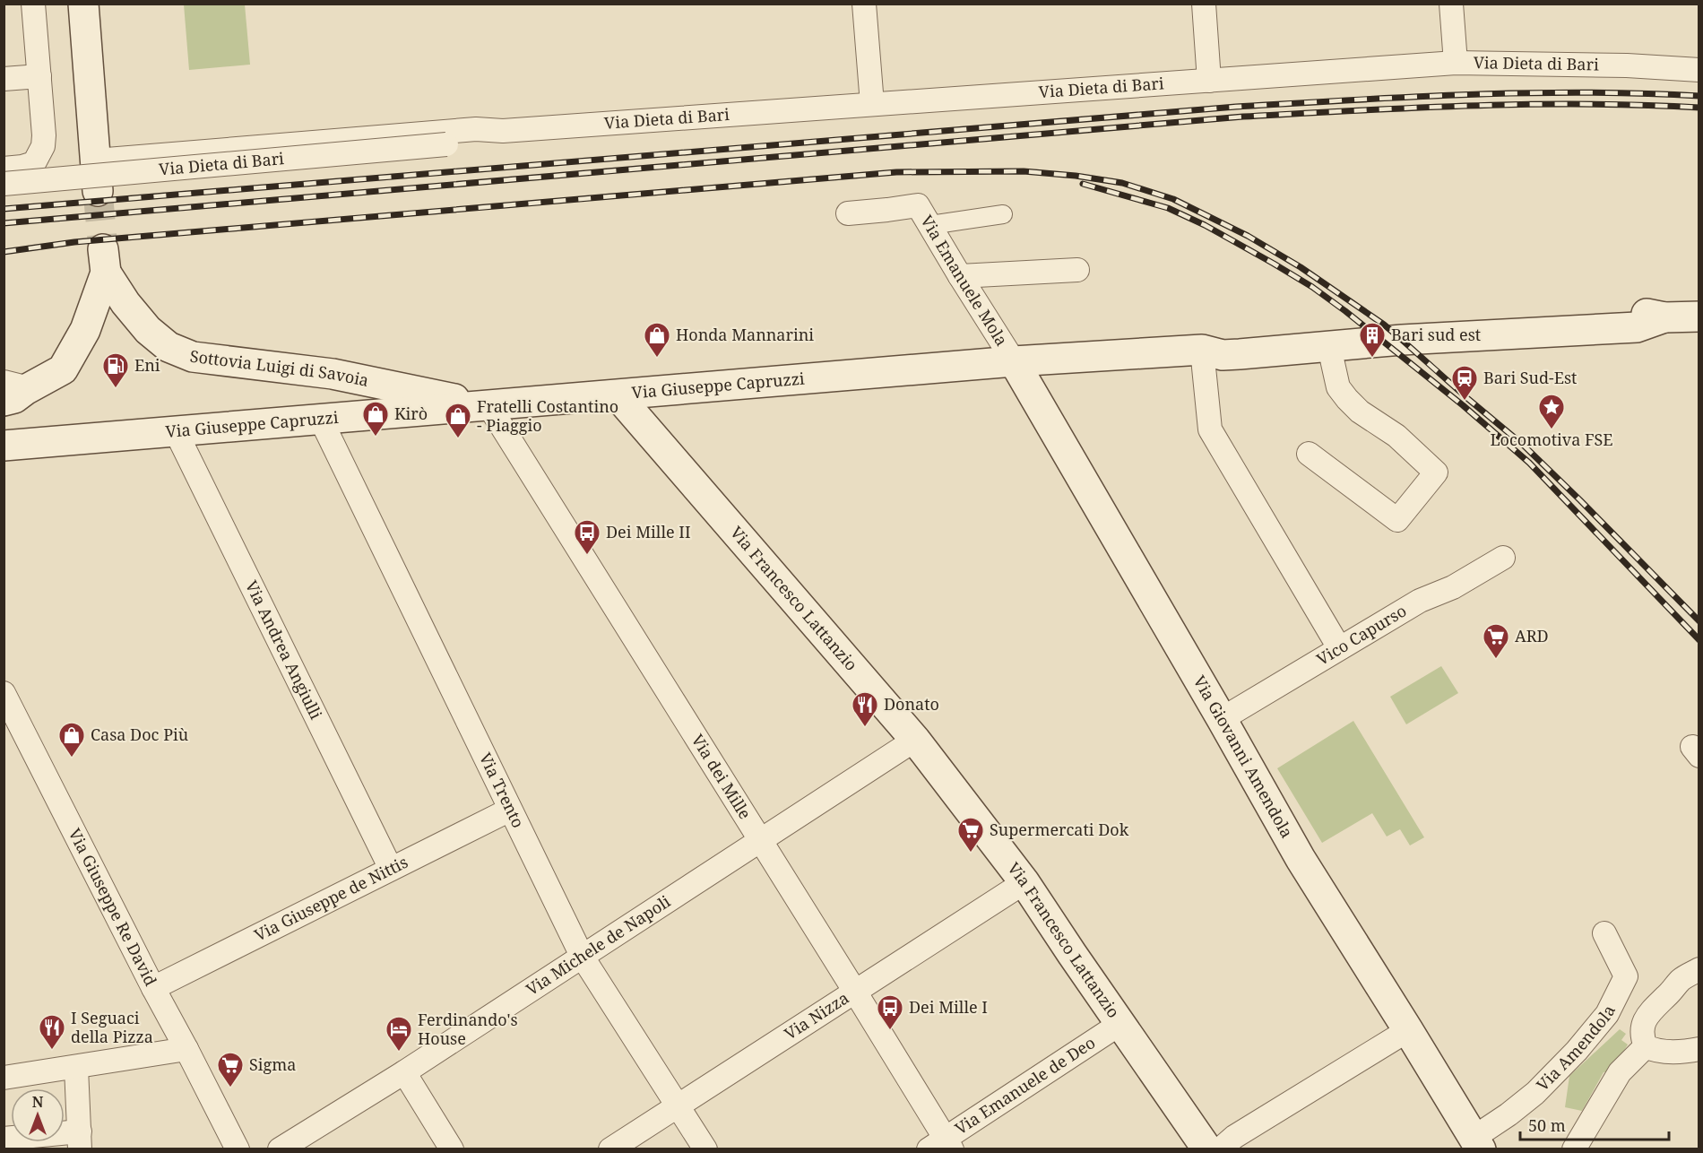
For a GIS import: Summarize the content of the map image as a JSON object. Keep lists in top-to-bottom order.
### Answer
{
  "streets": {
    "main road": [
      "Sottovia Luigi di Savoia",
      "Via Giuseppe Capruzzi",
      "Via Francesco Lattanzio",
      "Via Giovanni Amendola"
    ],
    "street": [
      "Via Dieta di Bari",
      "Via Emanuele Mola",
      "Vico Capurso",
      "Via Andrea Angiulli",
      "Via dei Mille",
      "Via Trento",
      "Via Giuseppe de Nittis",
      "Via Giuseppe Re David",
      "Via Michele de Napoli",
      "Via Nizza",
      "Via Amendola",
      "Via Emanuele de Deo"
    ]
  },
  "crossings": [
    ["Via Emanuele Mola", "Via Giuseppe Capruzzi"],
    ["Via Emanuele Mola", "Via Giovanni Amendola"],
    ["Sottovia Luigi di Savoia", "Via Giuseppe Capruzzi"],
    ["Sottovia Luigi di Savoia", "Via dei Mille"],
    ["Via Giuseppe Capruzzi", "Via Francesco Lattanzio"],
    ["Via Giuseppe Capruzzi", "Via Andrea Angiulli"],
    ["Via Giuseppe Capruzzi", "Via Giovanni Amendola"],
    ["Via Giuseppe Capruzzi", "Via dei Mille"],
    ["Via Giuseppe Capruzzi", "Via Trento"],
    ["Via Francesco Lattanzio", "Via Michele de Napoli"],
    ["Via Francesco Lattanzio", "Via Nizza"],
    ["Via Francesco Lattanzio", "Via Emanuele de Deo"],
    ["Vico Capurso", "Via Giovanni Amendola"],
    ["Via Andrea Angiulli", "Via Giuseppe de Nittis"],
    ["Via Giovanni Amendola", "Via Amendola"],
    ["Via dei Mille", "Via Michele de Napoli"],
    ["Via dei Mille", "Via Nizza"],
    ["Via dei Mille", "Via Emanuele de Deo"],
    ["Via Trento", "Via Giuseppe de Nittis"],
    ["Via Trento", "Via Michele de Napoli"],
    ["Via Trento", "Via Nizza"],
    ["Via Giuseppe de Nittis", "Via Giuseppe Re David"]
  ],
  "places": {
    "shop": [
      "Honda Mannarini",
      "Kirò",
      "Fratelli Costantino - Piaggio",
      "Casa Doc Più"
    ],
    "building": ["Bari sud est"],
    "fuel station": ["Eni"],
    "station": ["Bari Sud-Est"],
    "place": ["Locomotiva FSE"],
    "bus stop": ["Dei Mille II", "Dei Mille I"],
    "supermarket": ["ARD", "Supermercati Dok", "Sigma"],
    "restaurant": ["Donato", "I Seguaci della Pizza"],
    "hotel": ["Ferdinando's House"]
  },
  "scale_bar": "50 m",
  "north": "top"
}
